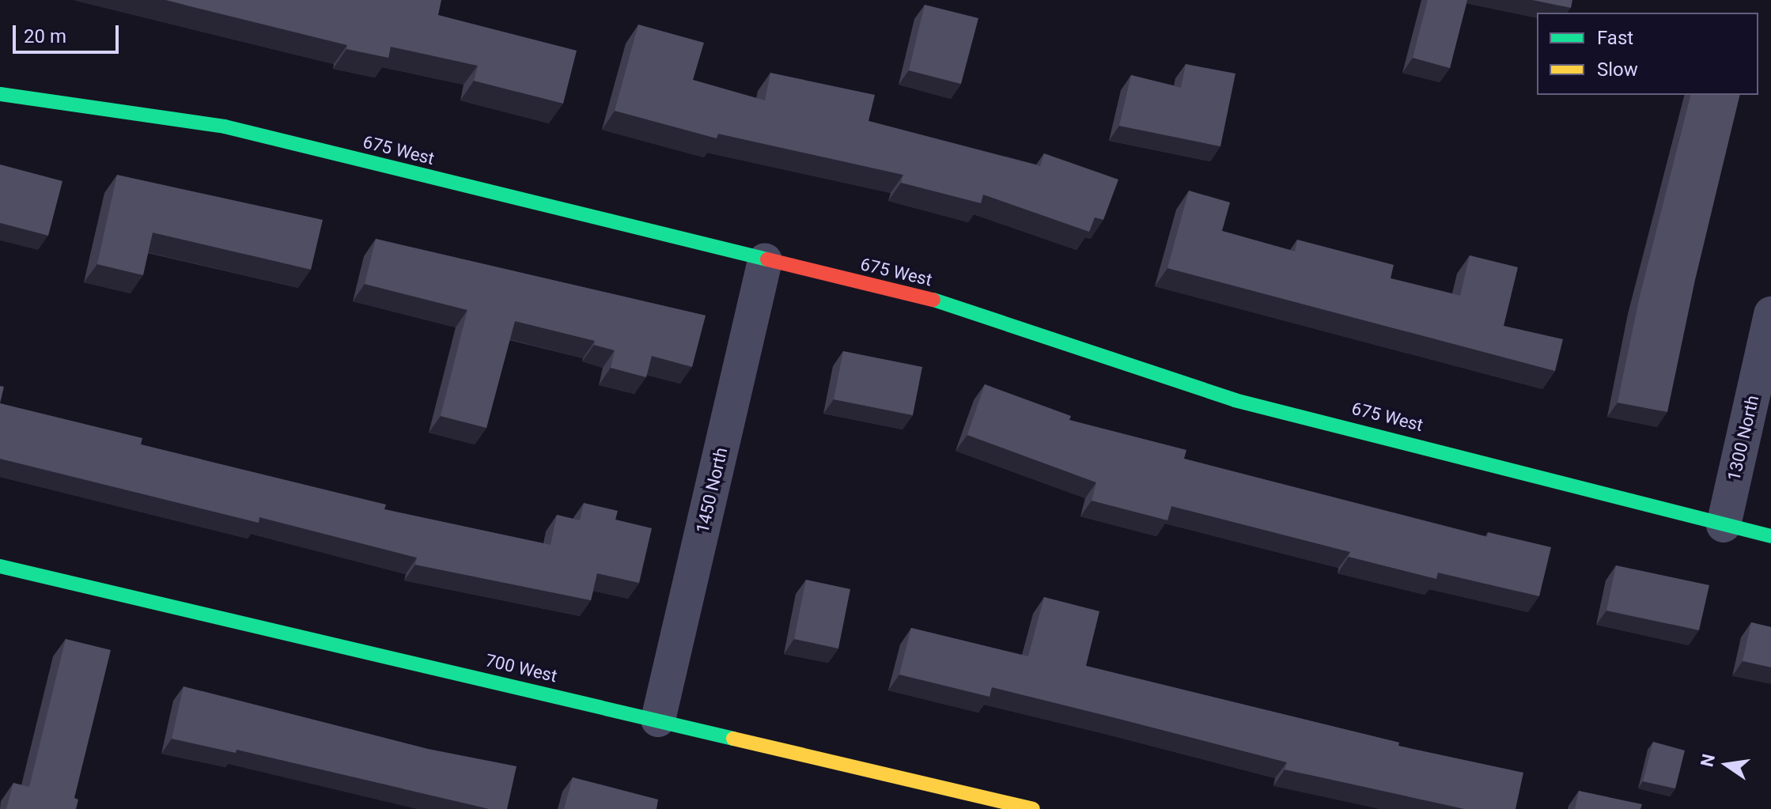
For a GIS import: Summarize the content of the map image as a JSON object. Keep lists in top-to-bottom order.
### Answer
{
  "streets": {
    "street": [
      "675 West",
      "1300 North",
      "1450 North",
      "700 West"
    ]
  },
  "crossings": [
    ["675 West", "1300 North"],
    ["675 West", "1450 North"],
    ["1450 North", "700 West"]
  ],
  "legend": ["Fast", "Slow"],
  "scale_bar": "20 m",
  "north": "left"
}
